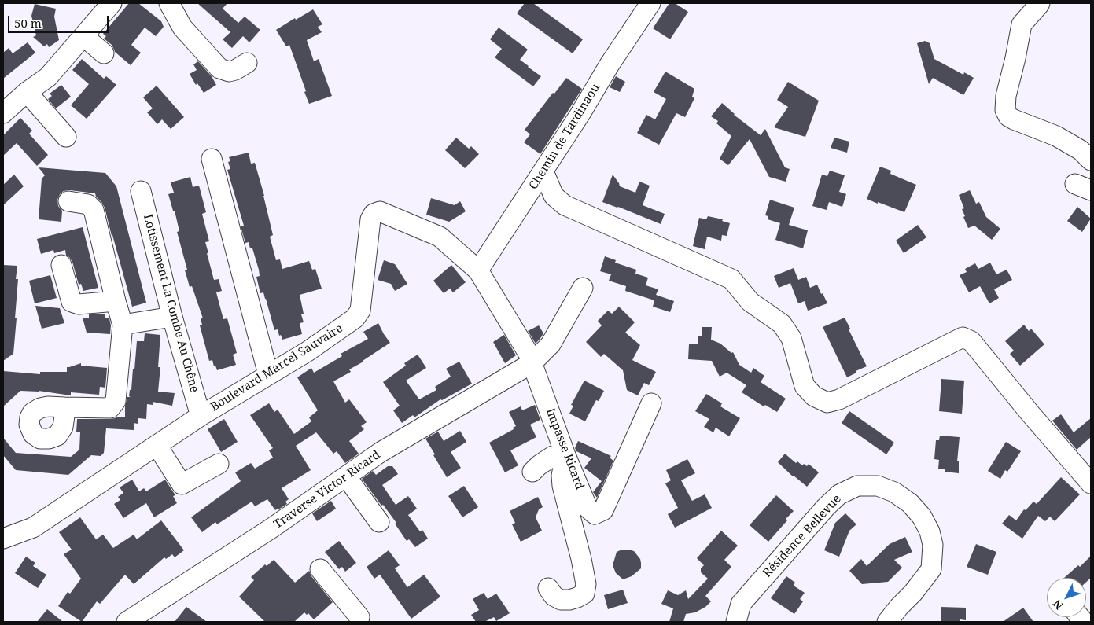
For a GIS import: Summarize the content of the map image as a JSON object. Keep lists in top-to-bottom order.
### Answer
{
  "streets": {
    "street": [
      "Chemin de Tardinaou",
      "Lotissement La Combe Au Chêne",
      "Boulevard Marcel Sauvaire",
      "Impasse Ricard",
      "Traverse Victor Ricard",
      "Résidence Bellevue"
    ]
  },
  "crossings": [
    ["Chemin de Tardinaou", "Boulevard Marcel Sauvaire"],
    ["Chemin de Tardinaou", "Impasse Ricard"],
    ["Lotissement La Combe Au Chêne", "Boulevard Marcel Sauvaire"],
    ["Boulevard Marcel Sauvaire", "Impasse Ricard"],
    ["Impasse Ricard", "Traverse Victor Ricard"]
  ],
  "scale_bar": "50 m",
  "north": "bottom left"
}
